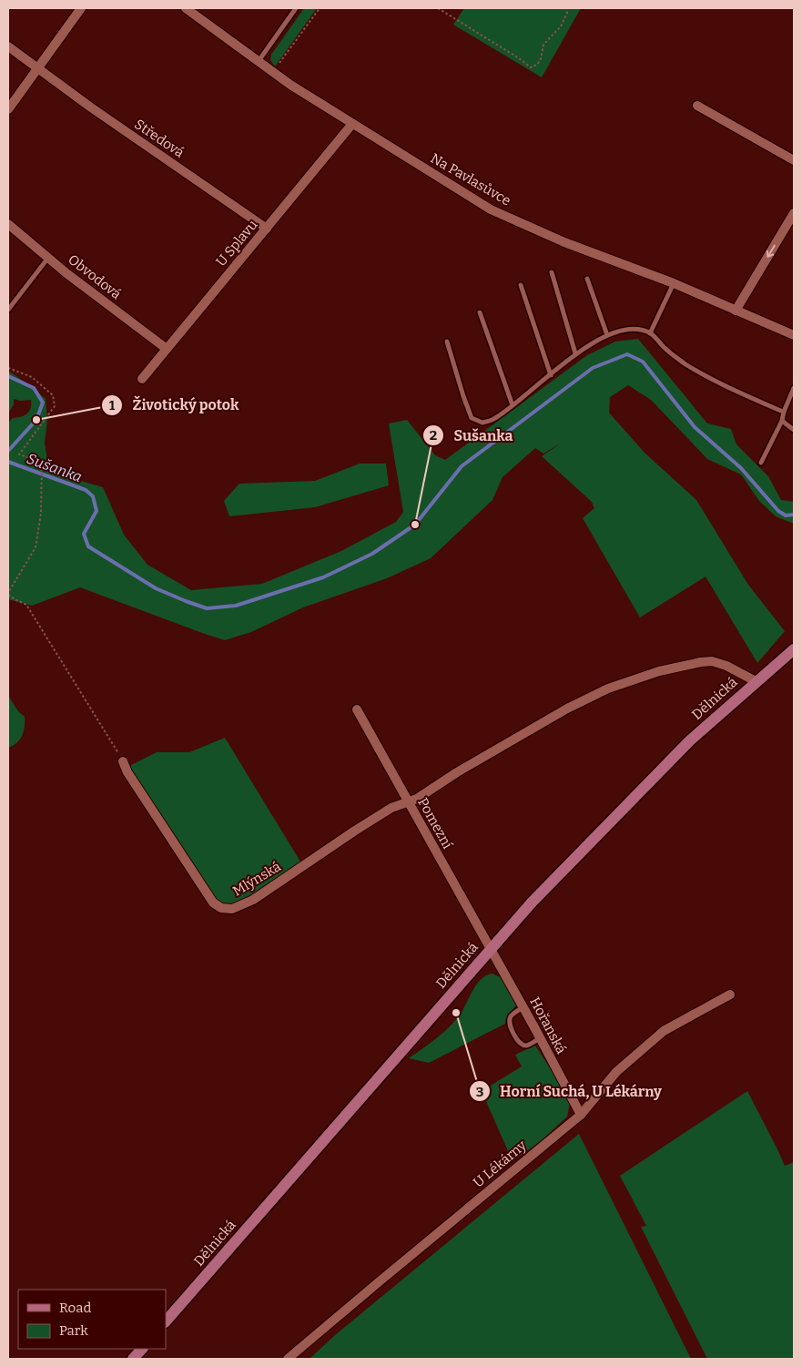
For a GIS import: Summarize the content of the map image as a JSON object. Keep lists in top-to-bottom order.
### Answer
{
  "streets": {
    "main road": ["Dělnická"],
    "street": [
      "Středová",
      "Na Pavlasůvce",
      "U Splavu",
      "Obvodová",
      "Pomezní",
      "Mlýnská",
      "Hořanská",
      "U Lékárny"
    ]
  },
  "crossings": [
    ["Středová", "U Splavu"],
    ["Na Pavlasůvce", "U Splavu"],
    ["U Splavu", "Obvodová"],
    ["Dělnická", "Pomezní"],
    ["Dělnická", "Mlýnská"],
    ["Dělnická", "Hořanská"],
    ["Pomezní", "Mlýnská"],
    ["Pomezní", "Hořanská"],
    ["Hořanská", "U Lékárny"]
  ],
  "water": ["Sušanka"],
  "places": ["Životický potok", "Sušanka", "Horní Suchá, U Lékárny"],
  "legend": ["Road", "Park"]
}
